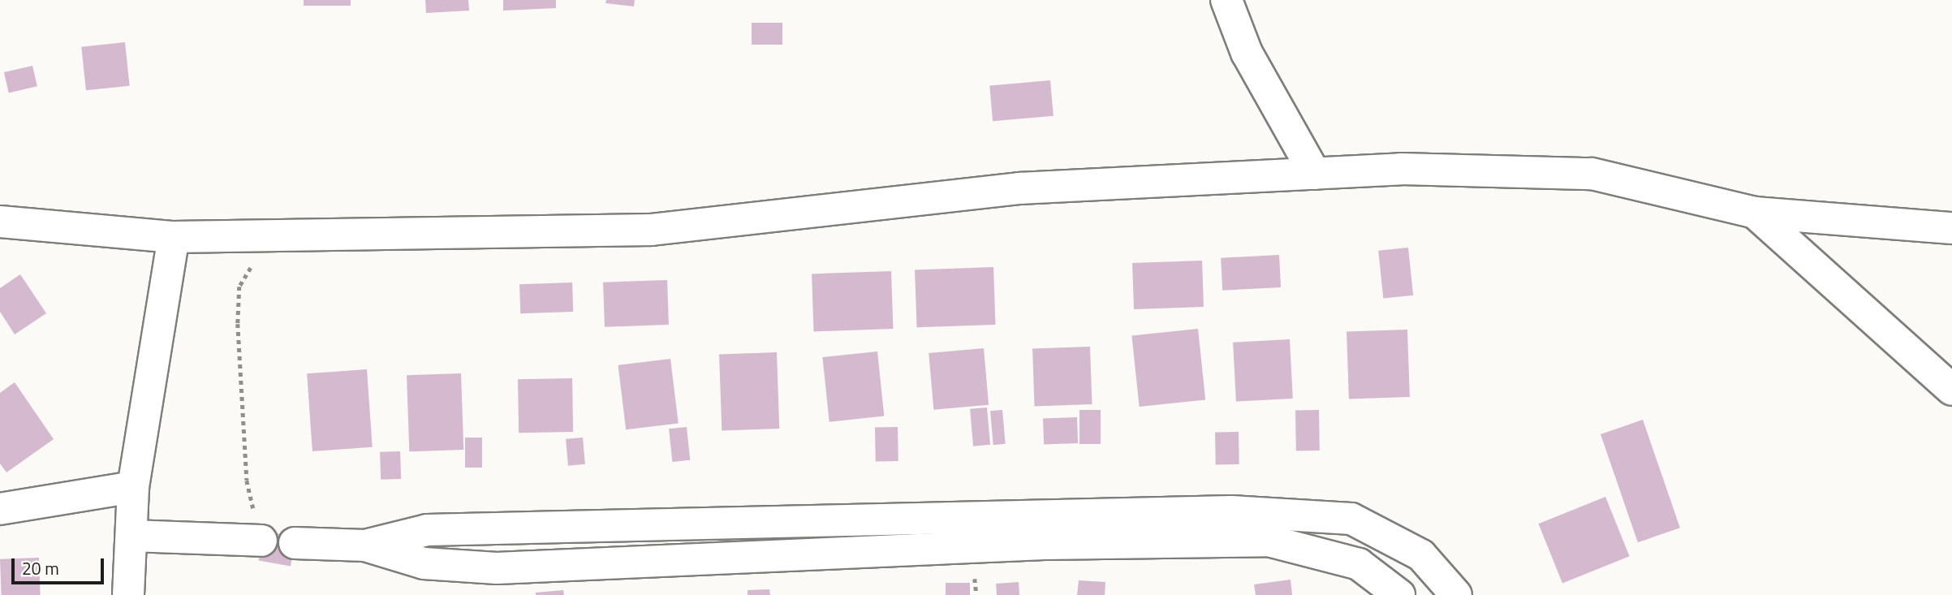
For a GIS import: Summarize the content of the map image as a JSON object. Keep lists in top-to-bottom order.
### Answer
{
  "scale_bar": "20 m"
}
